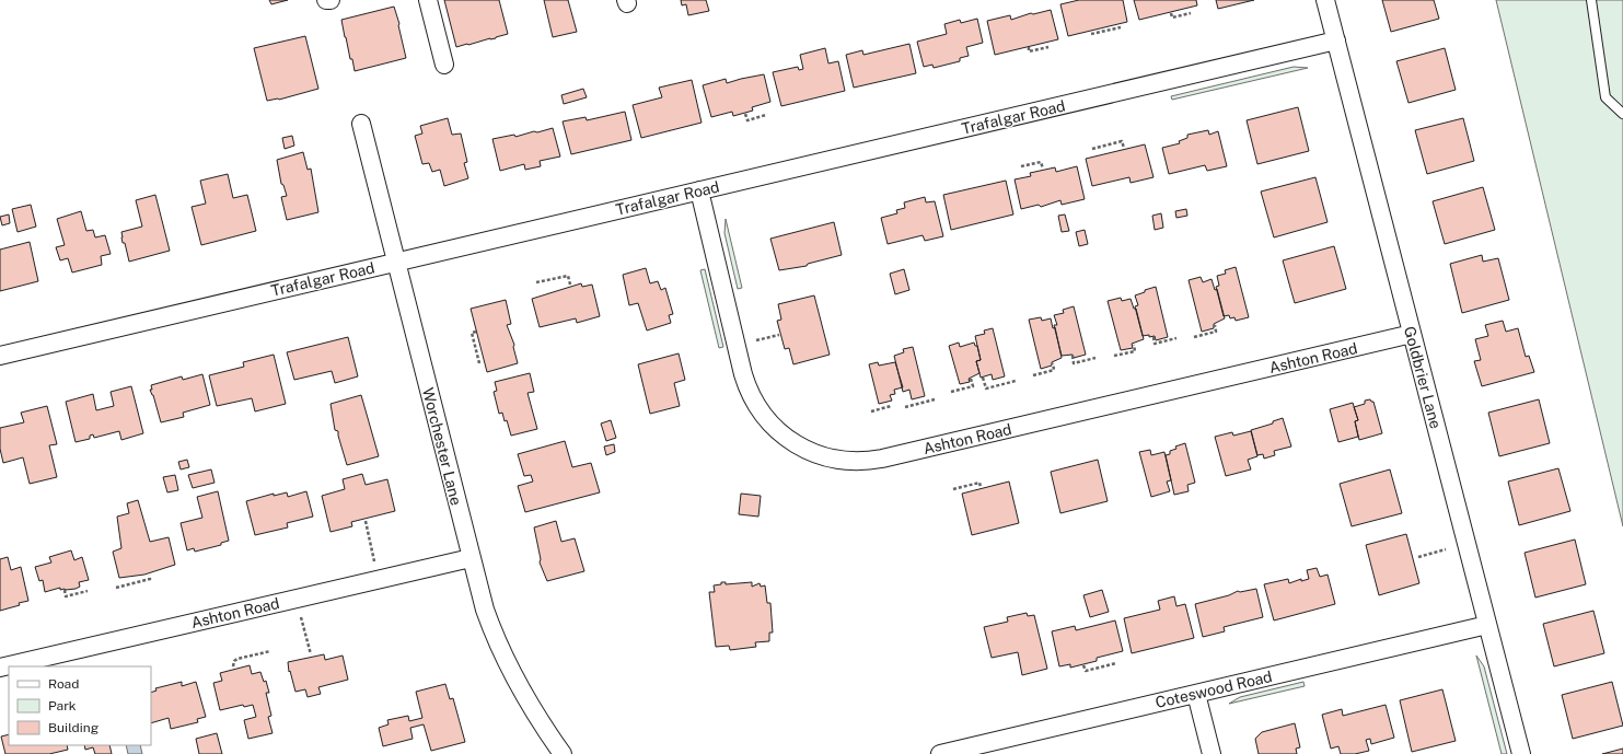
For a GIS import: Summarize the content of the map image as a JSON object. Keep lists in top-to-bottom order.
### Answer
{
  "streets": {
    "street": [
      "Trafalgar Road",
      "Ashton Road",
      "Goldbrier Lane",
      "Worchester Lane",
      "Coteswood Road"
    ]
  },
  "crossings": [
    ["Trafalgar Road", "Ashton Road"],
    ["Trafalgar Road", "Goldbrier Lane"],
    ["Trafalgar Road", "Worchester Lane"],
    ["Ashton Road", "Goldbrier Lane"],
    ["Ashton Road", "Worchester Lane"],
    ["Goldbrier Lane", "Coteswood Road"]
  ],
  "legend": ["Road", "Park", "Building"]
}
